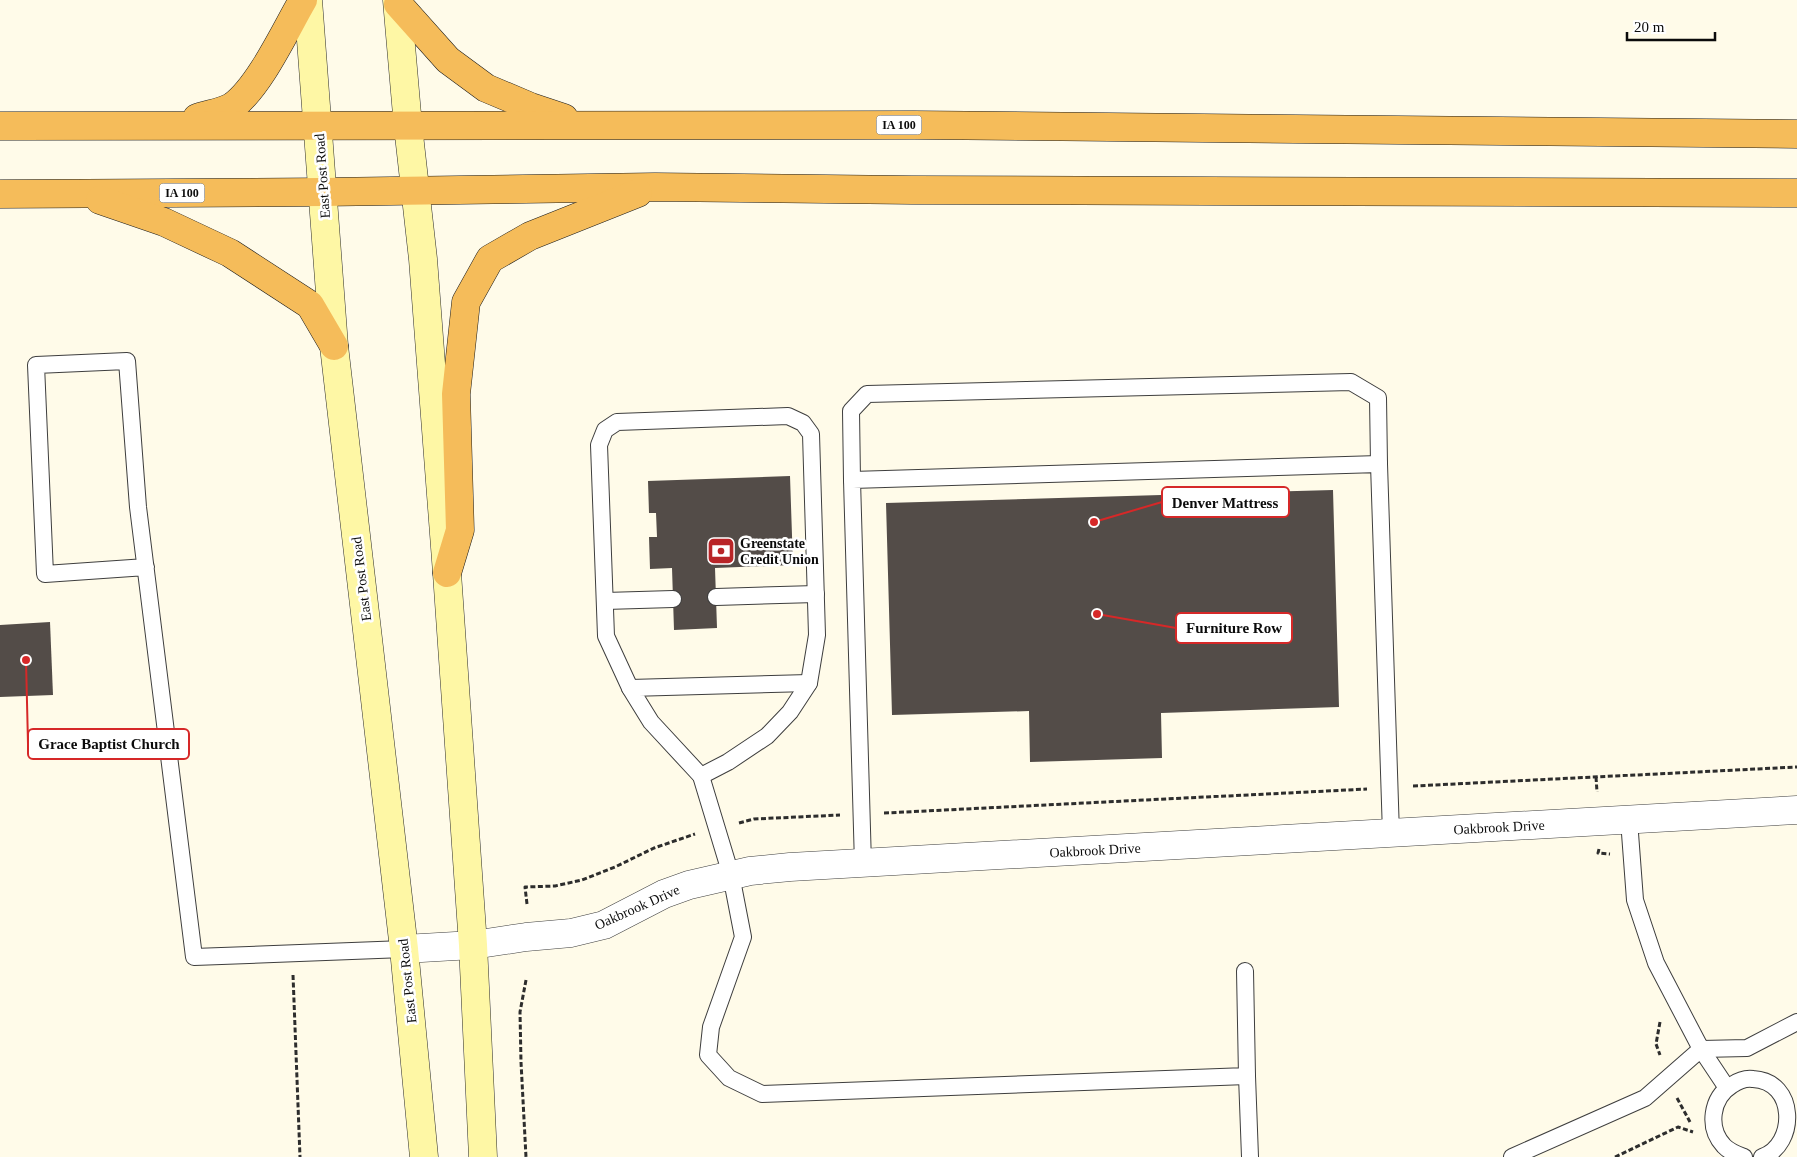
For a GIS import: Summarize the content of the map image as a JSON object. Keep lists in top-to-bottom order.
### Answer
{
  "streets": {
    "highway": ["IA 100"],
    "main road": ["East Post Road"],
    "street": ["Oakbrook Drive"]
  },
  "crossings": [
    ["IA 100", "East Post Road"],
    ["East Post Road", "Oakbrook Drive"]
  ],
  "places": {
    "other": ["Denver Mattress", "Furniture Row", "Grace Baptist Church"],
    "bank": ["Greenstate Credit Union"]
  },
  "scale_bar": "20 m"
}
